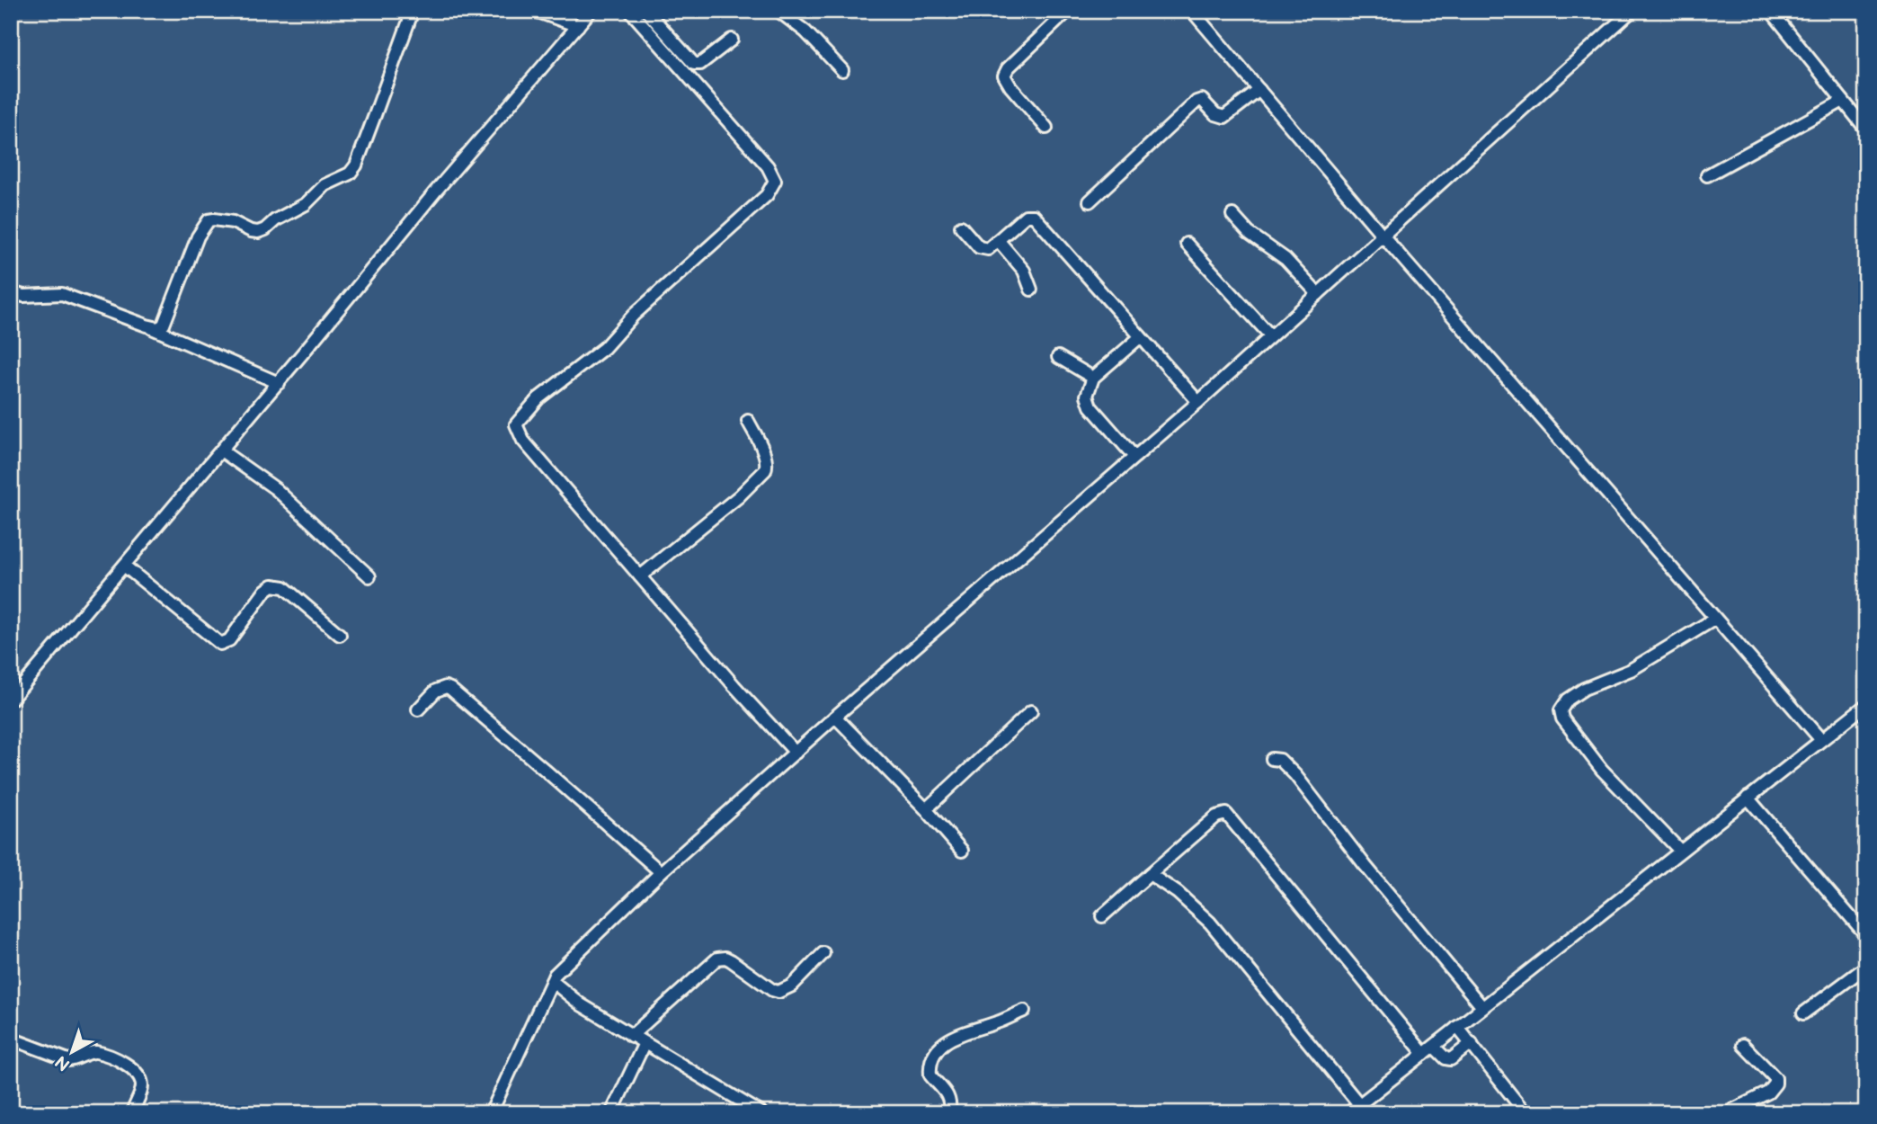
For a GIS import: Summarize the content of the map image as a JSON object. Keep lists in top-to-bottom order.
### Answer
{
  "north": "bottom left"
}
